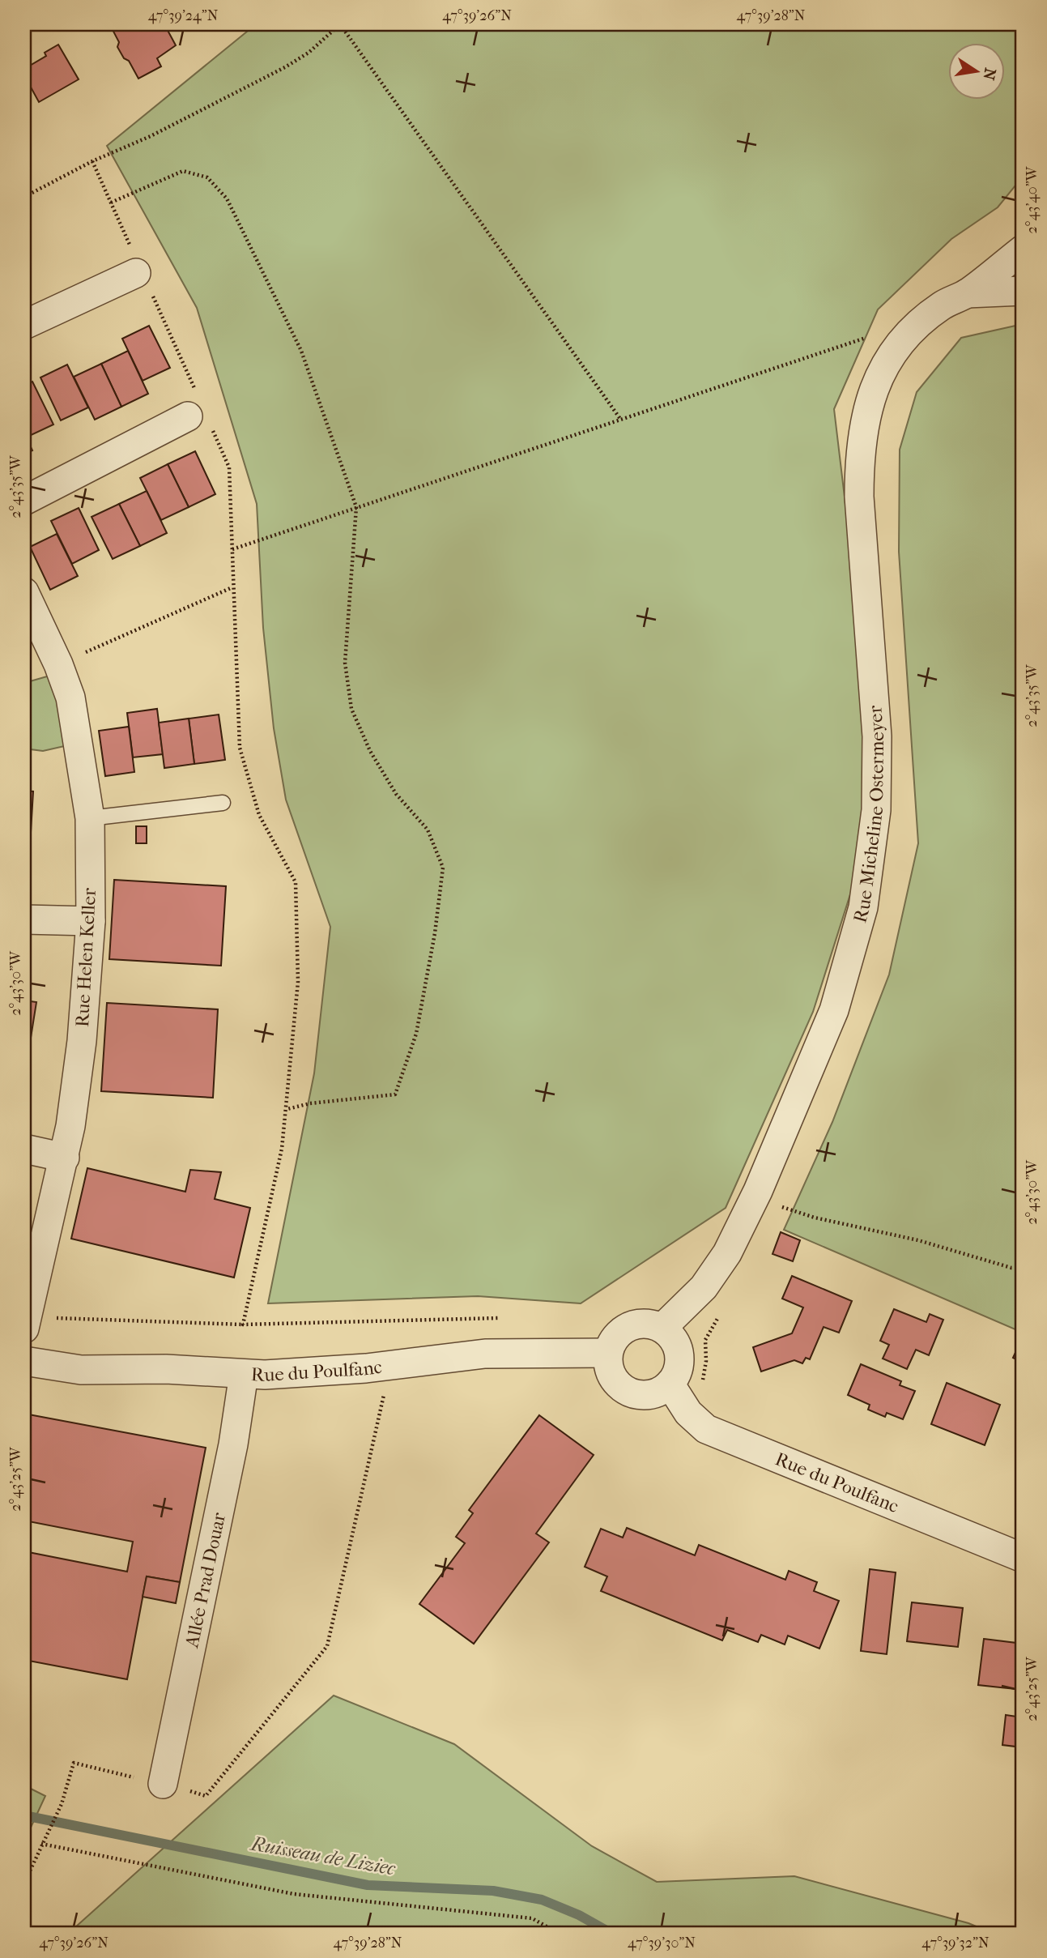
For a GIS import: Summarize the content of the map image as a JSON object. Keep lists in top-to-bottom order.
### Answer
{
  "streets": {
    "street": [
      "Rue Micheline Ostermeyer",
      "Rue Helen Keller",
      "Rue du Poulfanc",
      "Allée Prad Douar"
    ]
  },
  "crossings": [
    ["Rue Micheline Ostermeyer", "Rue du Poulfanc"],
    ["Rue du Poulfanc", "Allée Prad Douar"]
  ],
  "water": ["Ruisseau de Liziec"],
  "north": "right",
  "coordinates": [
    "47°39'24\"N",
    "47°39'26\"N",
    "47°39'28\"N",
    "2°43'40\"W",
    "2°43'35\"W",
    "2°43'30\"W",
    "2°43'25\"W",
    "47°39'30\"N",
    "47°39'32\"N"
  ]
}
